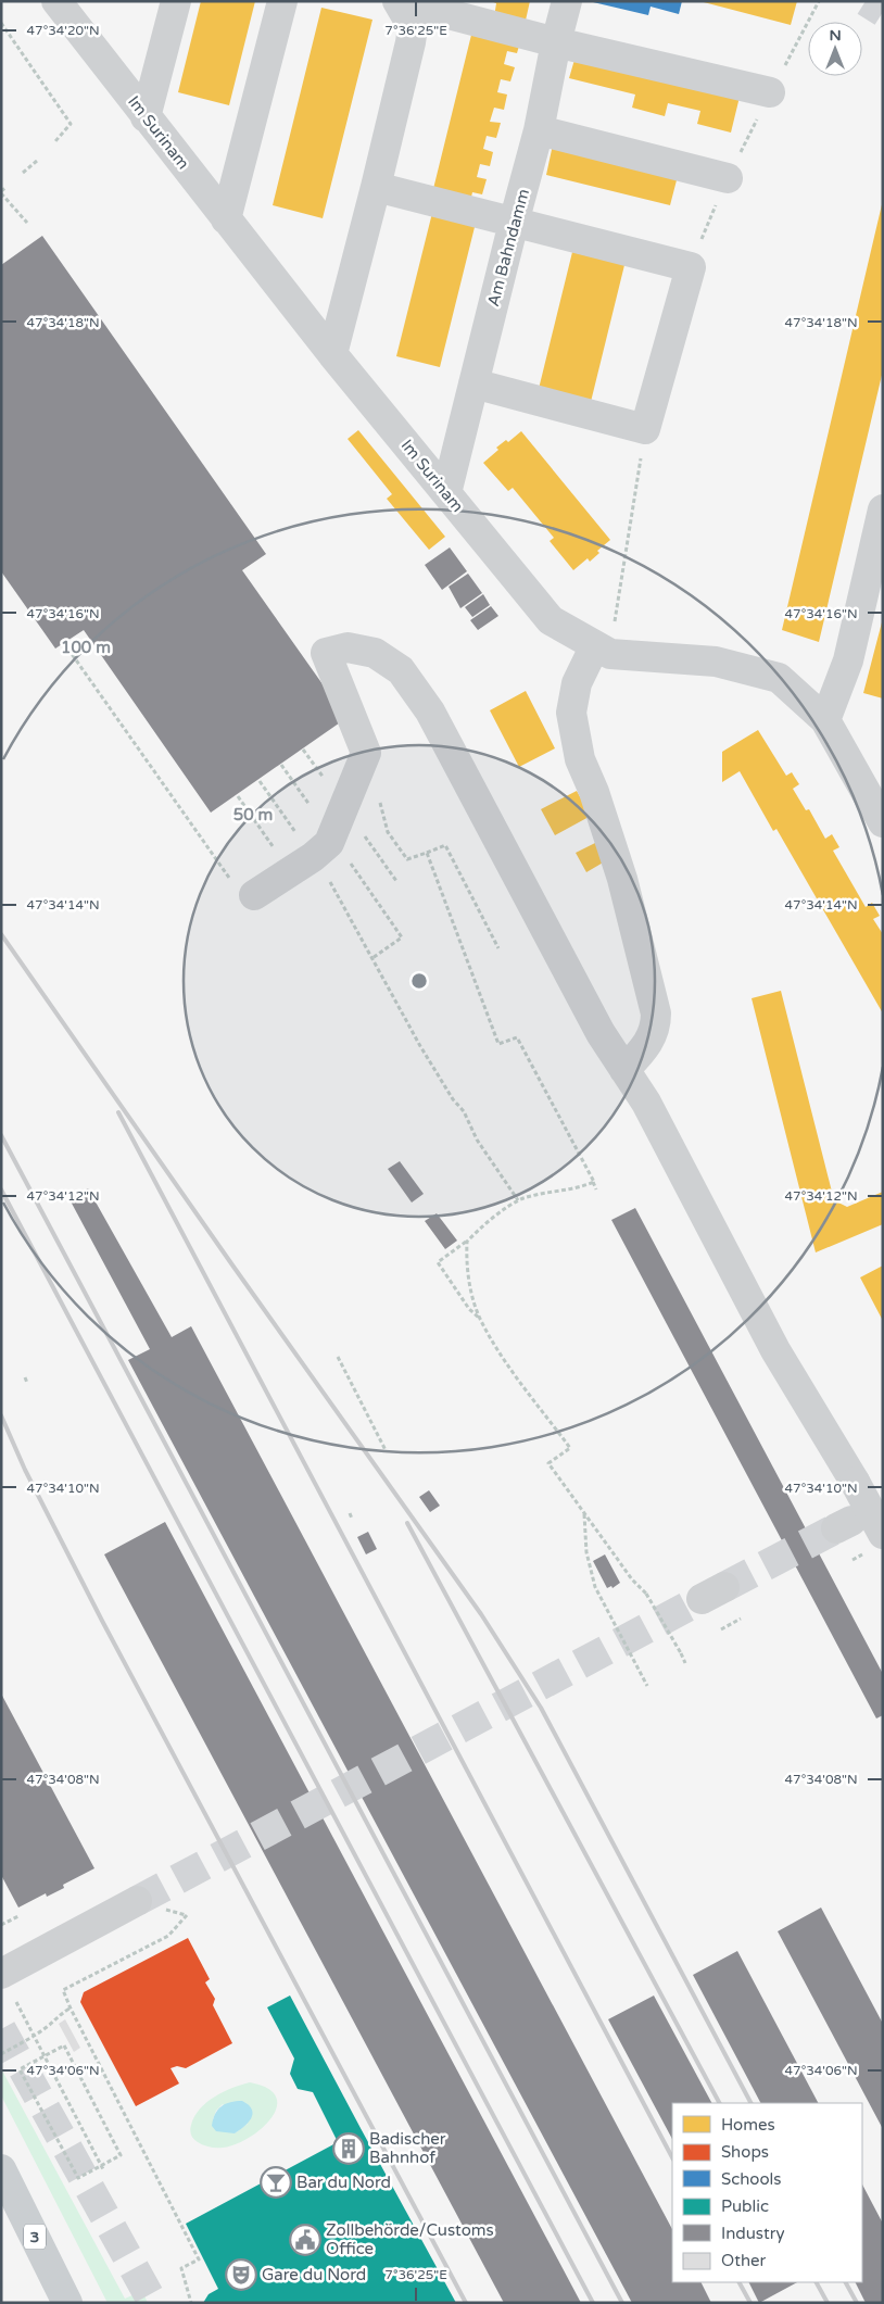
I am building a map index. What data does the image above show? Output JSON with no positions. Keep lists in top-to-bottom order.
{
  "streets": {
    "main road": ["3"],
    "street": ["Im Surinam", "Am Bahndamm"]
  },
  "crossings": [
    ["Im Surinam", "Am Bahndamm"]
  ],
  "places": {
    "building": ["Badischer Bahnhof"],
    "bar": ["Bar du Nord"],
    "public building": ["Zollbehörde/Customs Office"],
    "theatre": ["Gare du Nord"]
  },
  "legend": [
    "Homes",
    "Shops",
    "Schools",
    "Public",
    "Industry",
    "Other"
  ],
  "north": "top",
  "coordinates": [
    "7°36'25\"E",
    "47°34'20\"N",
    "47°34'18\"N",
    "47°34'16\"N",
    "47°34'14\"N",
    "47°34'12\"N",
    "47°34'10\"N",
    "47°34'08\"N",
    "47°34'06\"N"
  ],
  "rings": ["100 m", "50 m"]
}
